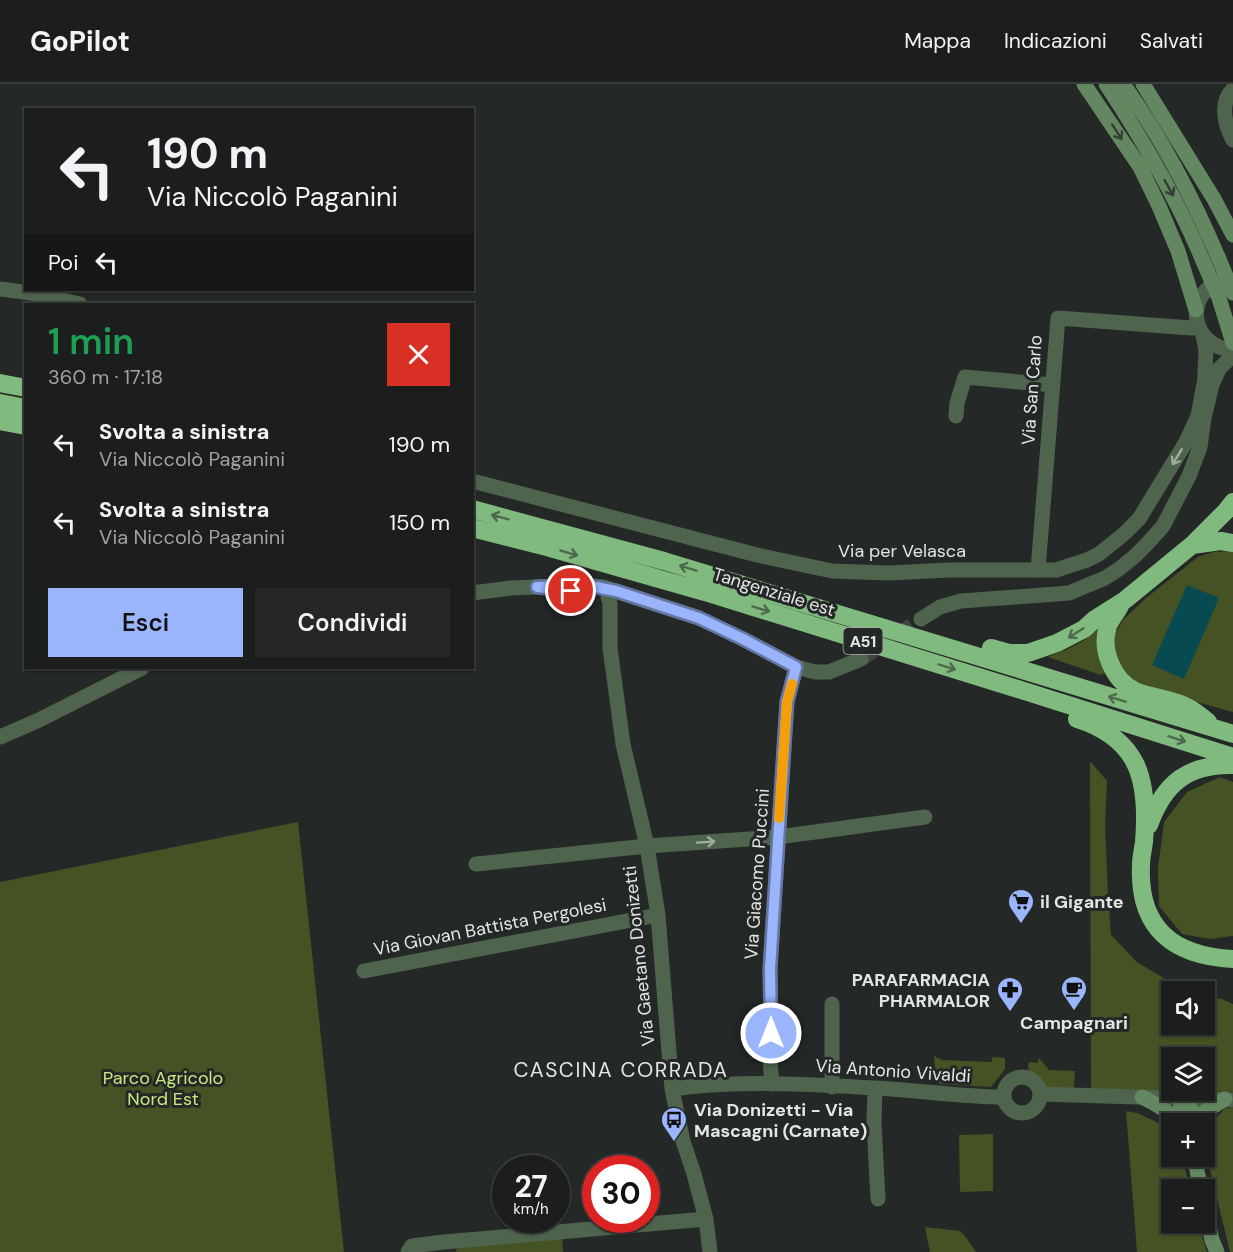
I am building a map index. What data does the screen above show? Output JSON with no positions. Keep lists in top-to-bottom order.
{
  "streets": {
    "highway": ["Tangenziale est", "A51"],
    "street": [
      "Via San Carlo",
      "Via per Velasca",
      "Via Giacomo Puccini",
      "Via Giovan Battista Pergolesi",
      "Via Gaetano Donizetti",
      "Via Antonio Vivaldi"
    ]
  },
  "crossings": [
    ["Via San Carlo", "Via per Velasca"],
    ["Via Giacomo Puccini", "Via Antonio Vivaldi"],
    ["Via Giovan Battista Pergolesi", "Via Gaetano Donizetti"],
    ["Via Gaetano Donizetti", "Via Antonio Vivaldi"]
  ],
  "districts": ["CASCINA CORRADA"],
  "parks": ["Parco Agricolo Nord Est"],
  "places": {
    "supermarket": ["il Gigante"],
    "cafe": ["Campagnari"],
    "pharmacy": ["PARAFARMACIA PHARMALOR"],
    "bus stop": ["Via Donizetti - Via Mascagni (Carnate)"]
  },
  "page": {
    "header": "GoPilot",
    "nav": ["Mappa", "Indicazioni", "Salvati"],
    "turn": ["190 m", "Via Niccolò Paganini"],
    "then": "Poi",
    "heading": ["1 min", "360 m · 17:18"],
    "list": [
      {
        "name": "Svolta a sinistra",
        "note": "Via Niccolò Paganini",
        "value": "190 m"
      },
      {
        "name": "Svolta a sinistra",
        "note": "Via Niccolò Paganini",
        "value": "150 m"
      }
    ],
    "buttons": ["Esci", "Condividi"],
    "map_buttons": ["+", "−"],
    "speed": "27 km/h",
    "limit": "30"
  }
}
